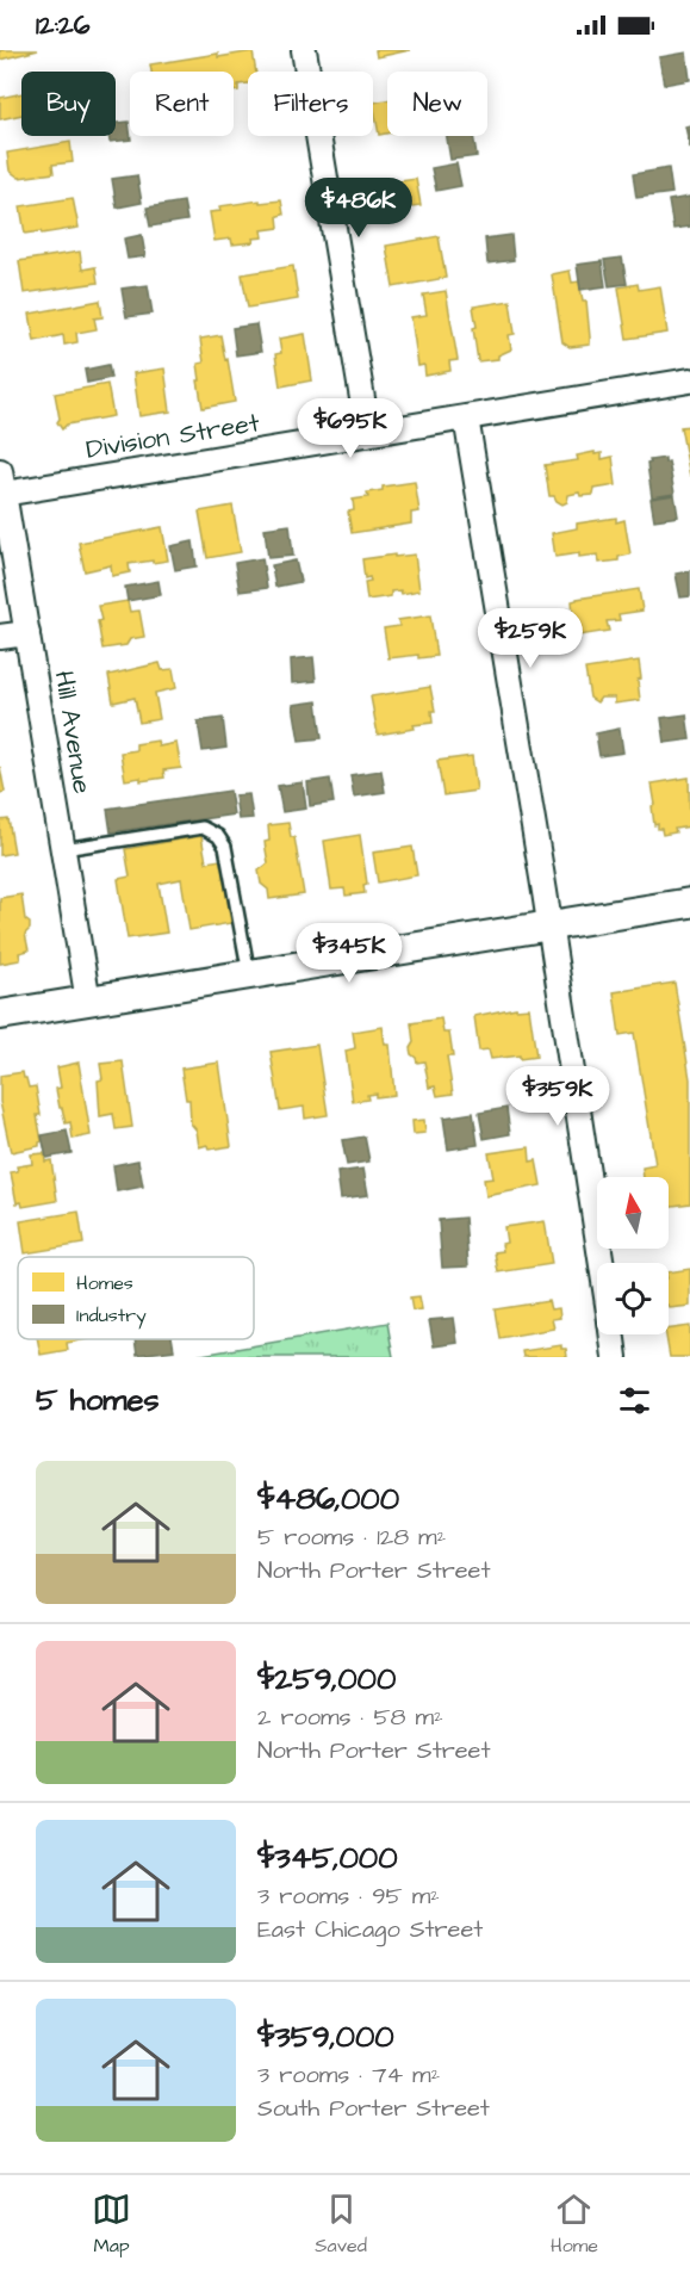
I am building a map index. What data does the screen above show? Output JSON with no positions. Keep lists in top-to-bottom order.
{
  "streets": {
    "street": ["Division Street", "Hill Avenue"]
  },
  "crossings": [
    ["Division Street", "Hill Avenue"]
  ],
  "legend": ["Homes", "Industry"],
  "north": "top",
  "page": {
    "status": "12:26",
    "chip": [
      "Buy",
      "Rent",
      "Filters",
      "New"
    ],
    "price": [
      "$486K",
      "$695K",
      "$259K",
      "$345K",
      "$359K"
    ],
    "heading": "5 homes",
    "list": [
      {
        "name": "$486,000",
        "note": "5 rooms · 128 m² · North Porter Street"
      },
      {
        "name": "$259,000",
        "note": "2 rooms · 58 m² · North Porter Street"
      },
      {
        "name": "$345,000",
        "note": "3 rooms · 95 m² · East Chicago Street"
      },
      {
        "name": "$359,000",
        "note": "3 rooms · 74 m² · South Porter Street"
      }
    ],
    "tabs": ["Map", "Saved", "Home"]
  }
}
